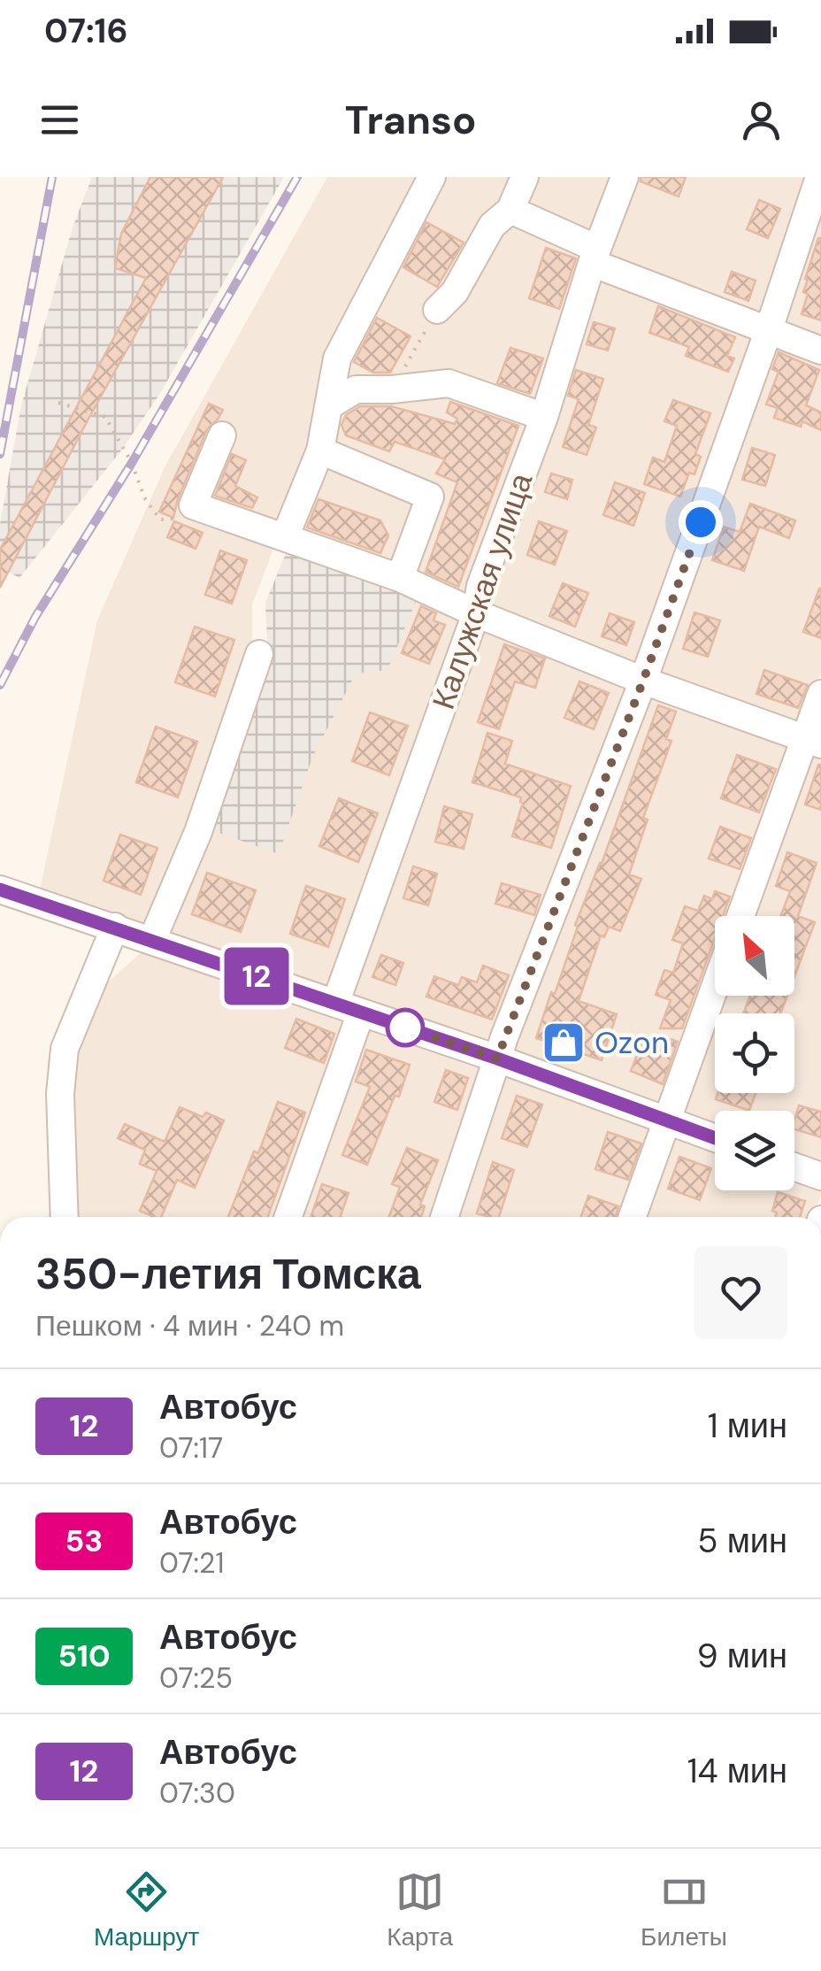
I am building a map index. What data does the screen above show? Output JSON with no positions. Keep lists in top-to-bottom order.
{
  "streets": {
    "street": ["Калужская улица"]
  },
  "places": {
    "shop": ["Ozon"]
  },
  "lines": ["bus line 12"],
  "north": "top left",
  "page": {
    "status": "07:16",
    "header": "Transo",
    "on_map": "12",
    "heading": ["350-летия Томска", "Пешком · 4 мин · 240 m"],
    "list": [
      {
        "mark": "12",
        "name": "Автобус",
        "note": "07:17",
        "value": "1 мин"
      },
      {
        "mark": "53",
        "name": "Автобус",
        "note": "07:21",
        "value": "5 мин"
      },
      {
        "mark": "510",
        "name": "Автобус",
        "note": "07:25",
        "value": "9 мин"
      },
      {
        "mark": "12",
        "name": "Автобус",
        "note": "07:30",
        "value": "14 мин"
      }
    ],
    "tabs": ["Маршрут", "Карта", "Билеты"]
  }
}
